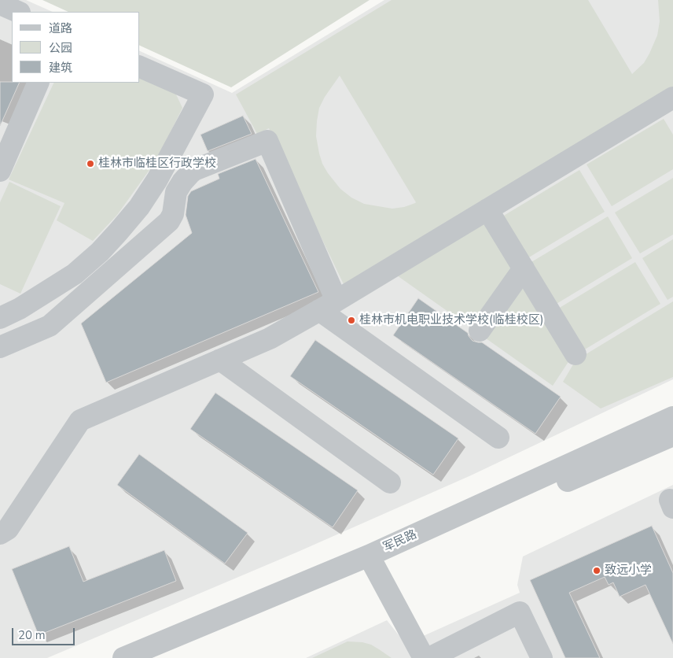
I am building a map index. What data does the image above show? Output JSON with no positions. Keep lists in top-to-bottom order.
{
  "streets": {
    "street": ["军民路"]
  },
  "places": ["桂林市临桂区行政学校", "桂林市机电职业技术学校(临桂校区)", "致远小学"],
  "legend": ["道路", "公园", "建筑"],
  "scale_bar": "20 m"
}
